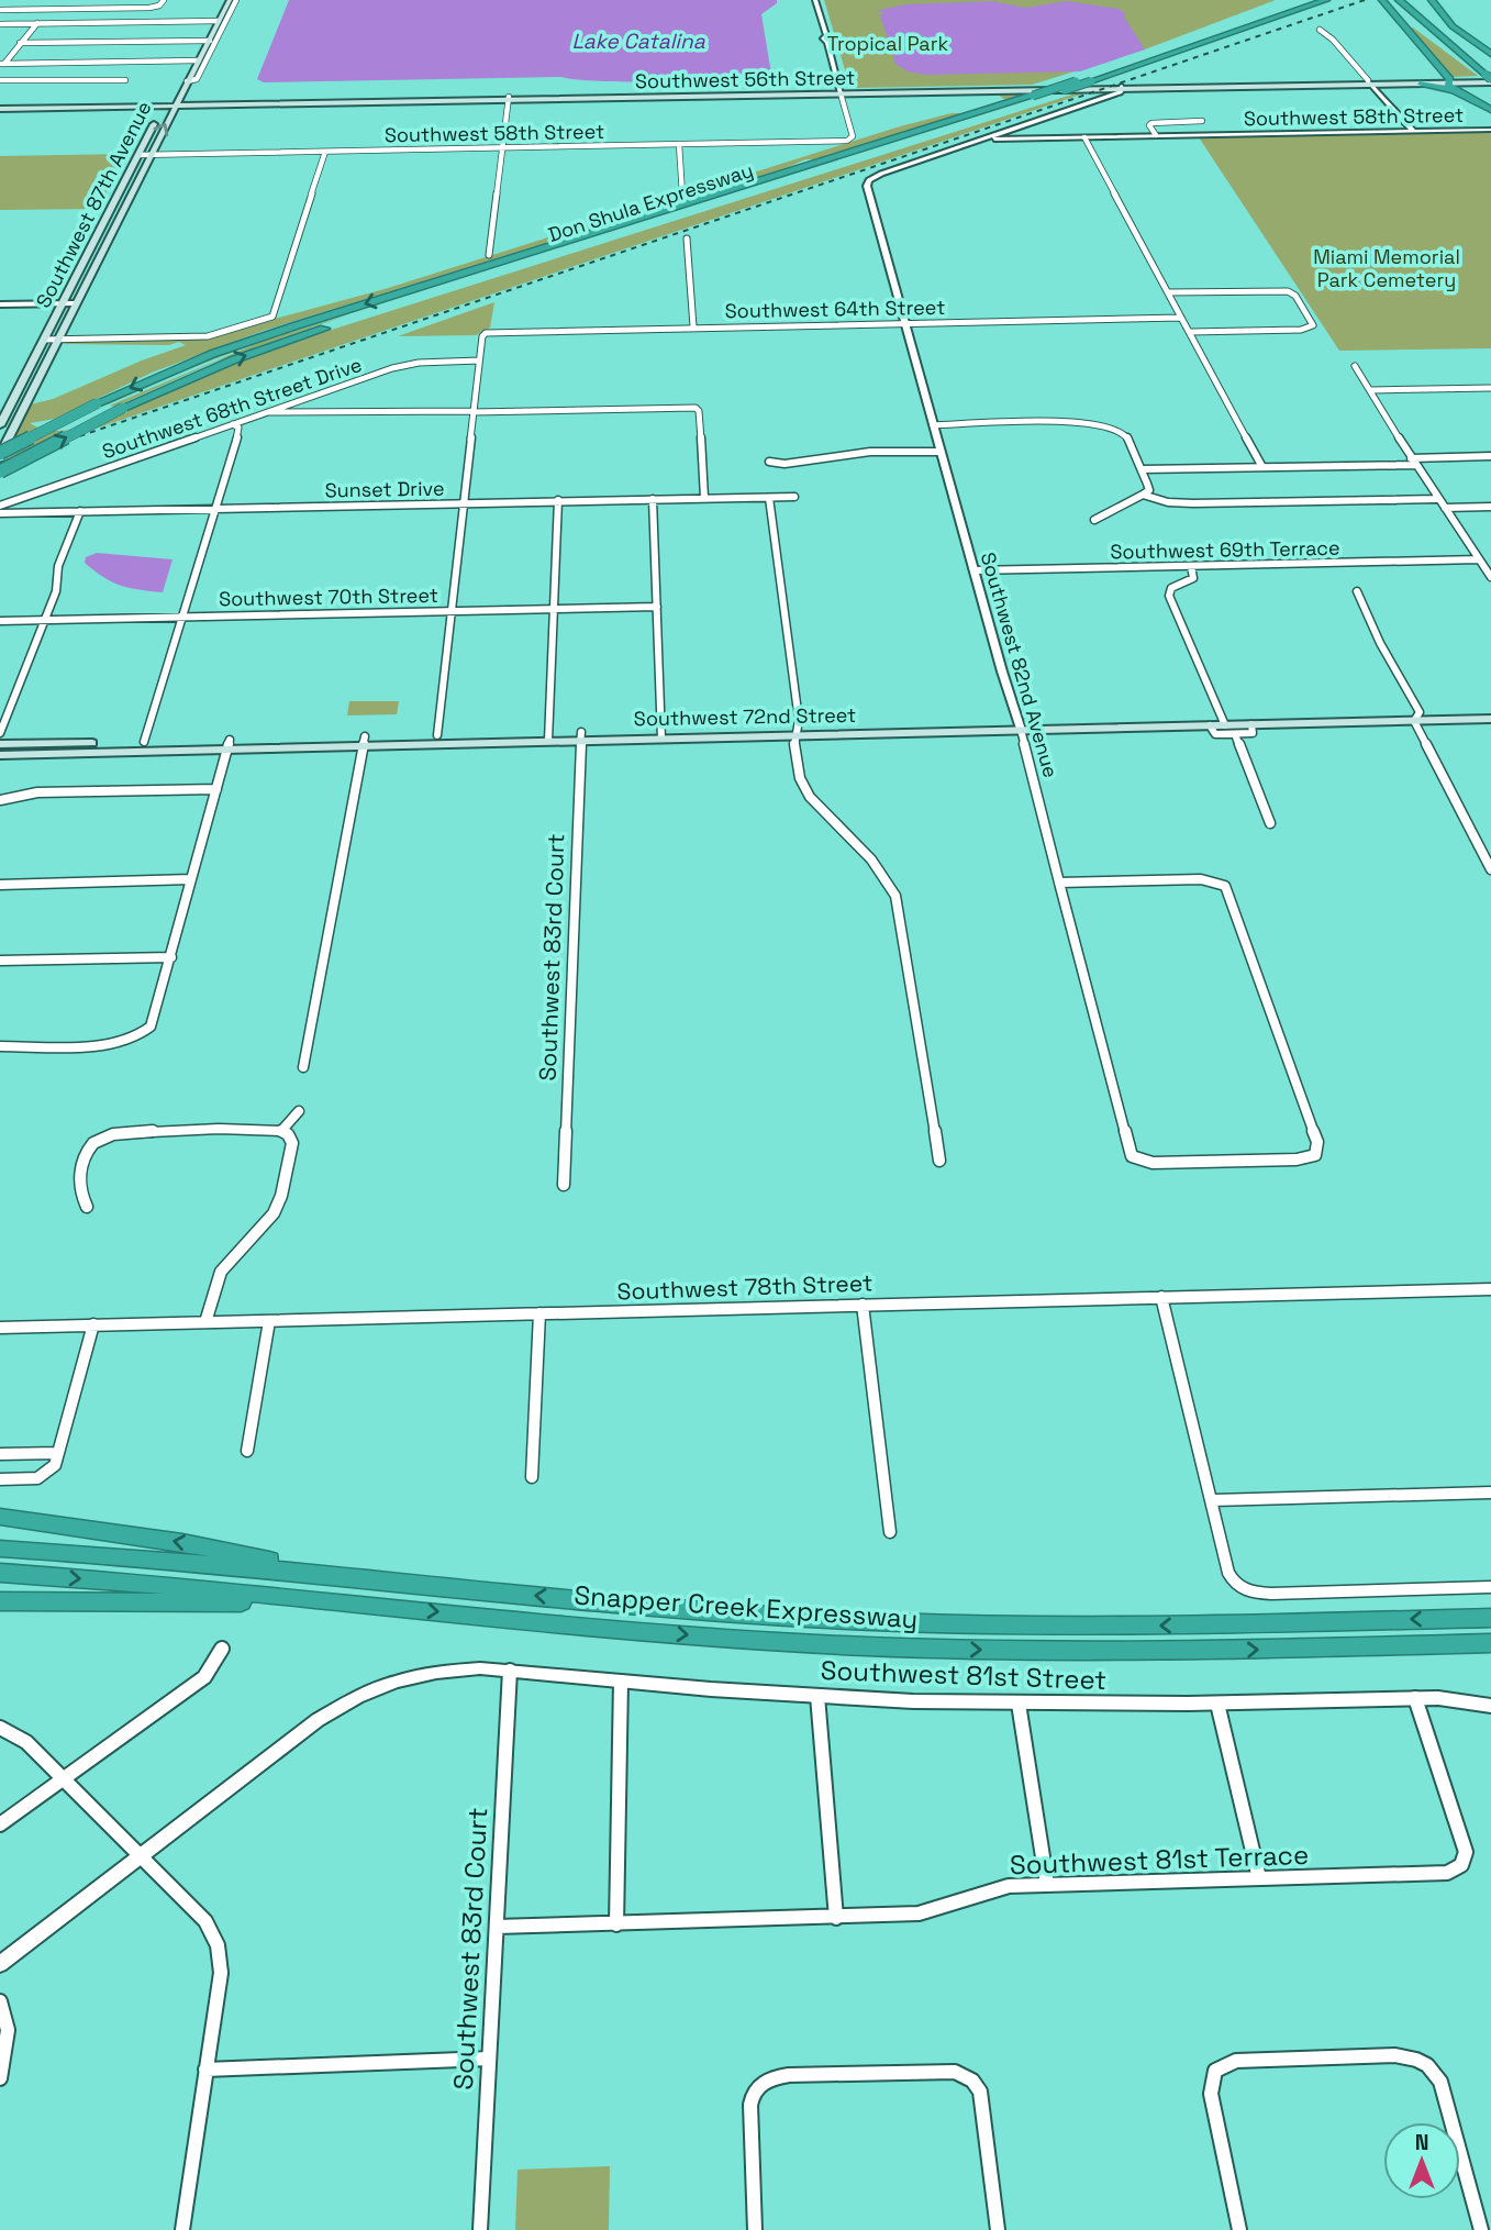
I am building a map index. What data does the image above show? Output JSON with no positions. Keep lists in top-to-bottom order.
{
  "streets": {
    "highway": ["Don Shula Expressway", "Snapper Creek Expressway"],
    "main road": ["Southwest 56th Street", "Southwest 87th Avenue", "Southwest 72nd Street"],
    "street": [
      "Southwest 58th Street",
      "Southwest 64th Street",
      "Southwest 68th Street Drive",
      "Sunset Drive",
      "Southwest 69th Terrace",
      "Southwest 70th Street",
      "Southwest 82nd Avenue",
      "Southwest 83rd Court",
      "Southwest 78th Street",
      "Southwest 81st Street",
      "Southwest 81st Terrace"
    ]
  },
  "crossings": [
    ["Southwest 56th Street", "Southwest 58th Street"],
    ["Southwest 56th Street", "Southwest 87th Avenue"],
    ["Southwest 58th Street", "Southwest 87th Avenue"],
    ["Southwest 58th Street", "Southwest 82nd Avenue"],
    ["Don Shula Expressway", "Southwest 87th Avenue"],
    ["Southwest 64th Street", "Southwest 68th Street Drive"],
    ["Southwest 64th Street", "Southwest 82nd Avenue"],
    ["Southwest 68th Street Drive", "Sunset Drive"],
    ["Southwest 69th Terrace", "Southwest 82nd Avenue"],
    ["Southwest 82nd Avenue", "Southwest 72nd Street"],
    ["Southwest 72nd Street", "Southwest 83rd Court"],
    ["Southwest 83rd Court", "Southwest 81st Street"],
    ["Southwest 83rd Court", "Southwest 81st Terrace"],
    ["Southwest 81st Street", "Southwest 81st Terrace"]
  ],
  "water": ["Lake Catalina"],
  "parks": ["Tropical Park", "Miami Memorial Park Cemetery"],
  "north": "top"
}
